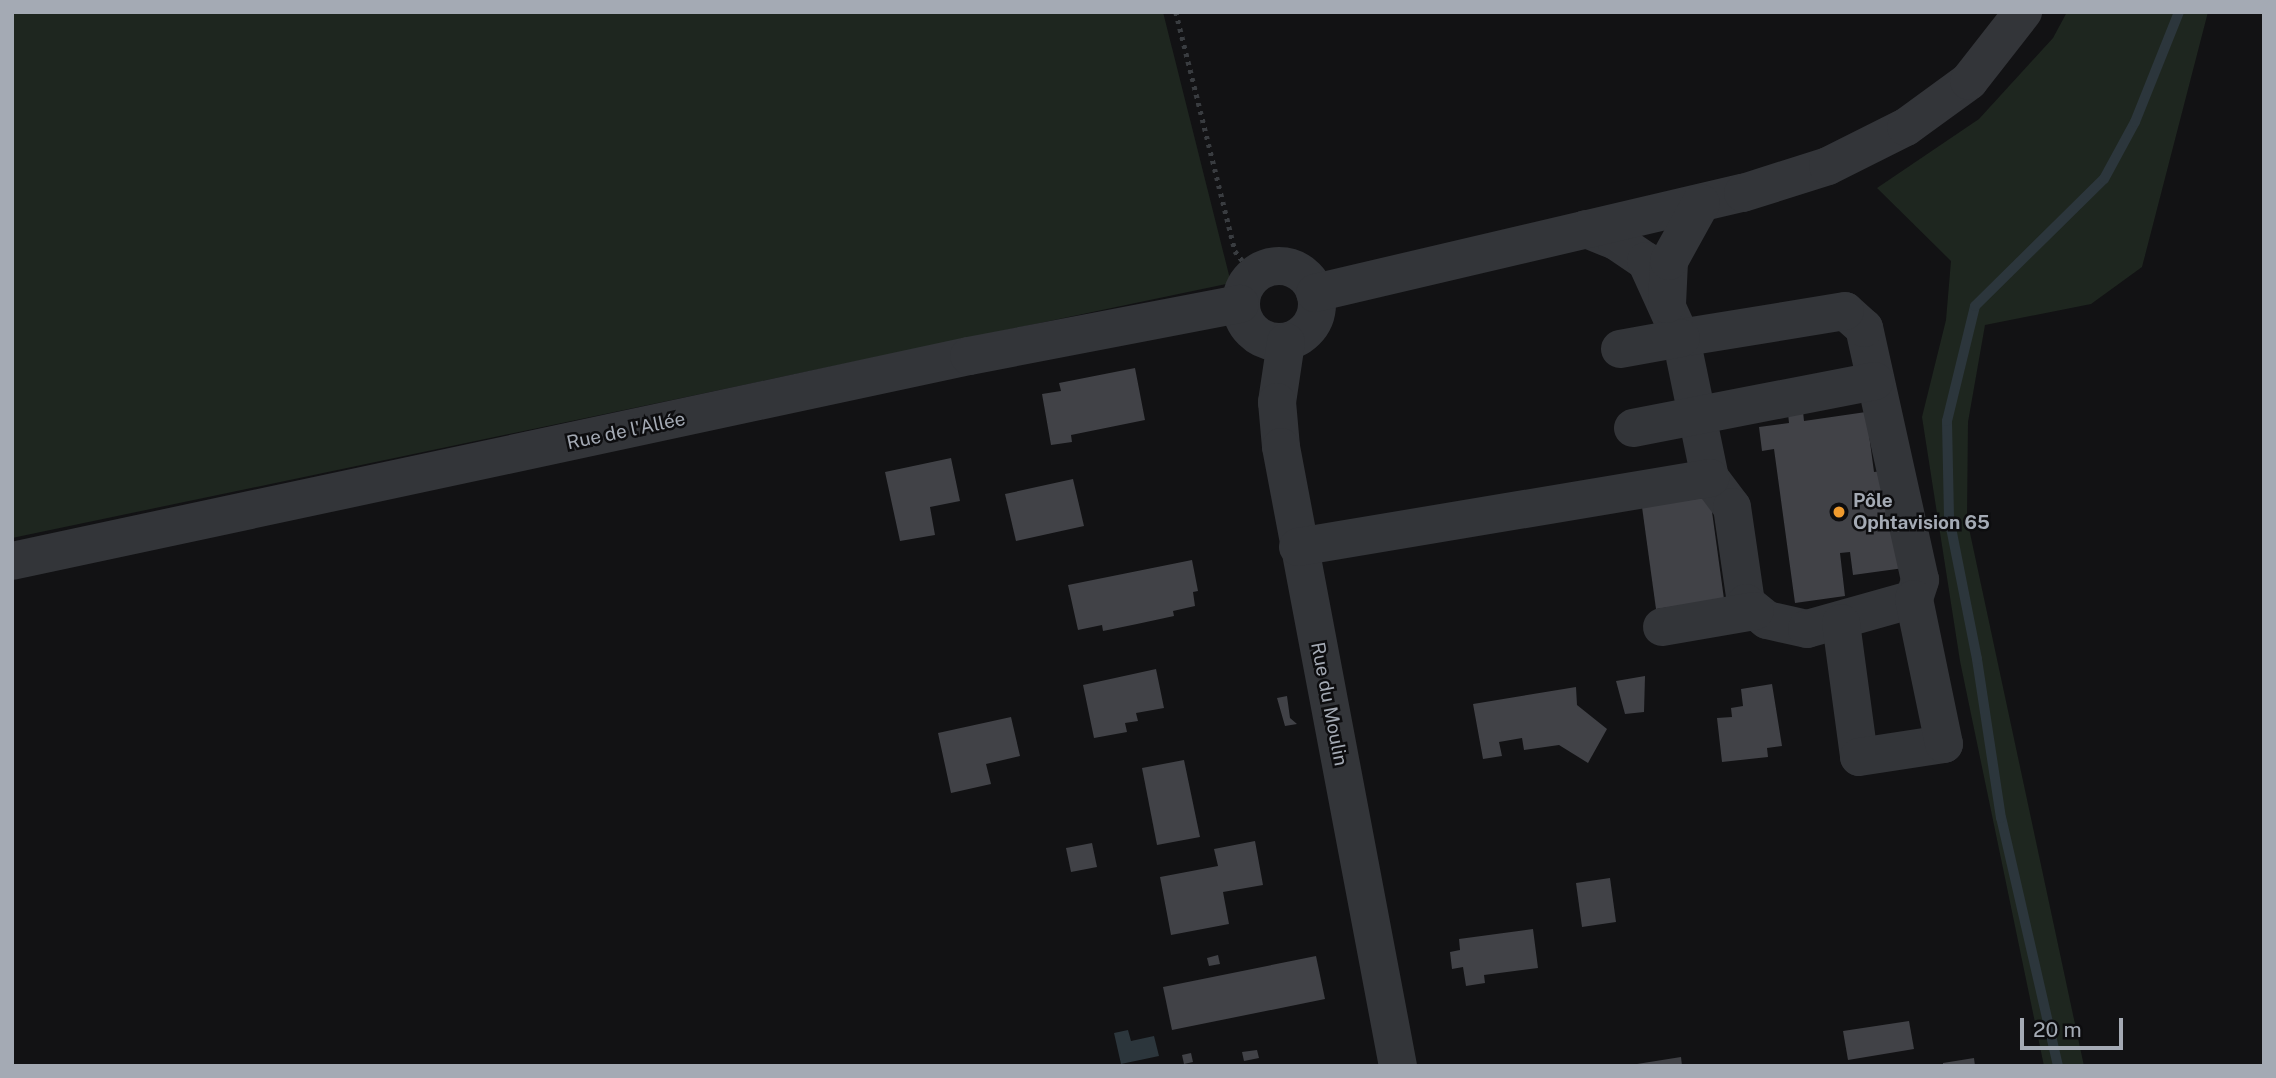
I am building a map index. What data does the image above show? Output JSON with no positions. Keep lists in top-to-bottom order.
{
  "streets": {
    "street": ["Rue de l'Allée", "Rue du Moulin"]
  },
  "crossings": [
    ["Rue de l'Allée", "Rue du Moulin"]
  ],
  "places": ["Pôle Ophtavision 65"],
  "scale_bar": "20 m"
}
